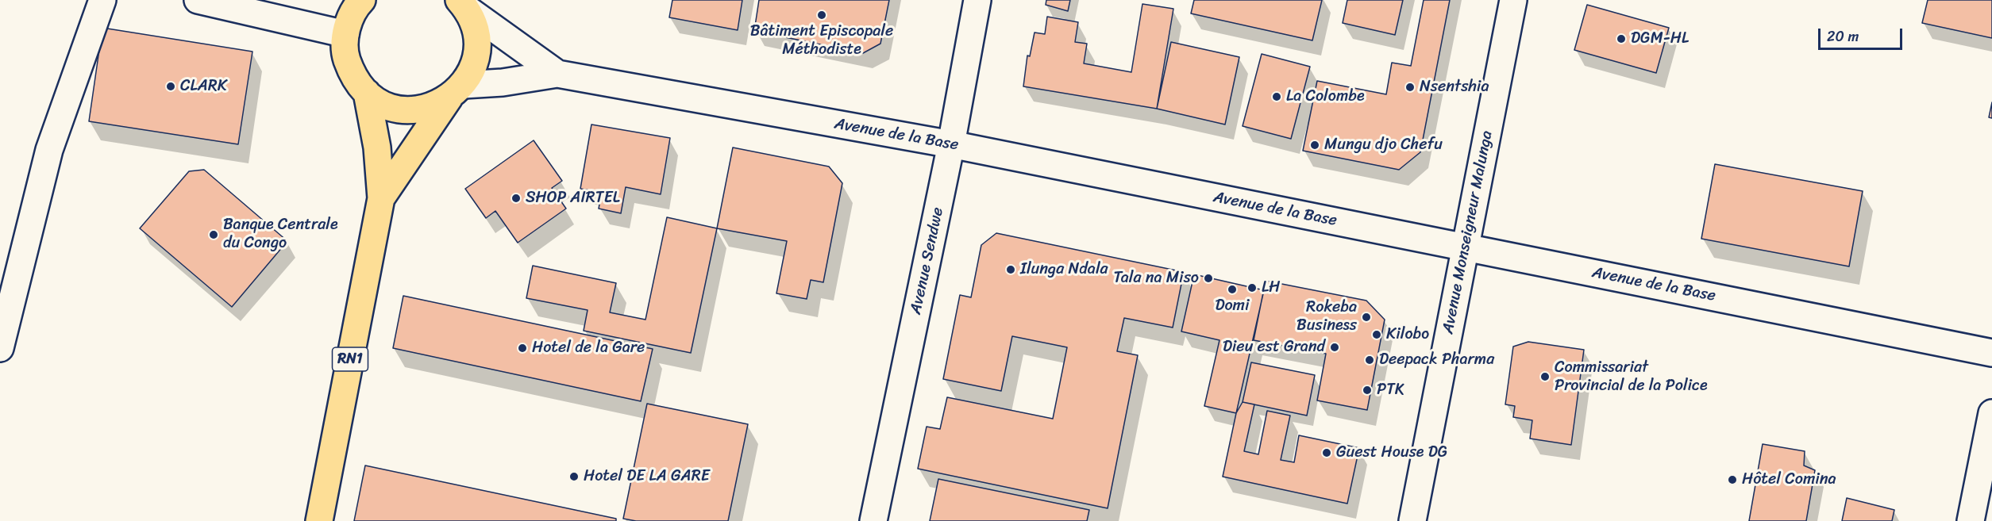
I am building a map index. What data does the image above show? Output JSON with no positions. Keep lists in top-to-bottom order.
{
  "streets": {
    "highway": ["RN1"],
    "street": ["Avenue de la Base", "Avenue Monseigneur Malunga", "Avenue Sendwe"]
  },
  "crossings": [
    ["Avenue de la Base", "Avenue Monseigneur Malunga"],
    ["Avenue de la Base", "Avenue Sendwe"]
  ],
  "places": [
    "Bâtiment Episcopale Méthodiste",
    "DGM-HL",
    "CLARK",
    "Nsentshia",
    "La Colombe",
    "Mungu djo Chefu",
    "SHOP AIRTEL",
    "Banque Centrale du Congo",
    "Ilunga Ndala",
    "Tala na Miso",
    "LH",
    "Domi",
    "Rokeba Business",
    "Kilobo",
    "Dieu est Grand",
    "Hotel de la Gare",
    "Deepack Pharma",
    "Commissariat Provincial de la Police",
    "PTK",
    "Guest House DG",
    "Hotel DE LA GARE",
    "Hôtel Comina"
  ],
  "scale_bar": "20 m"
}
